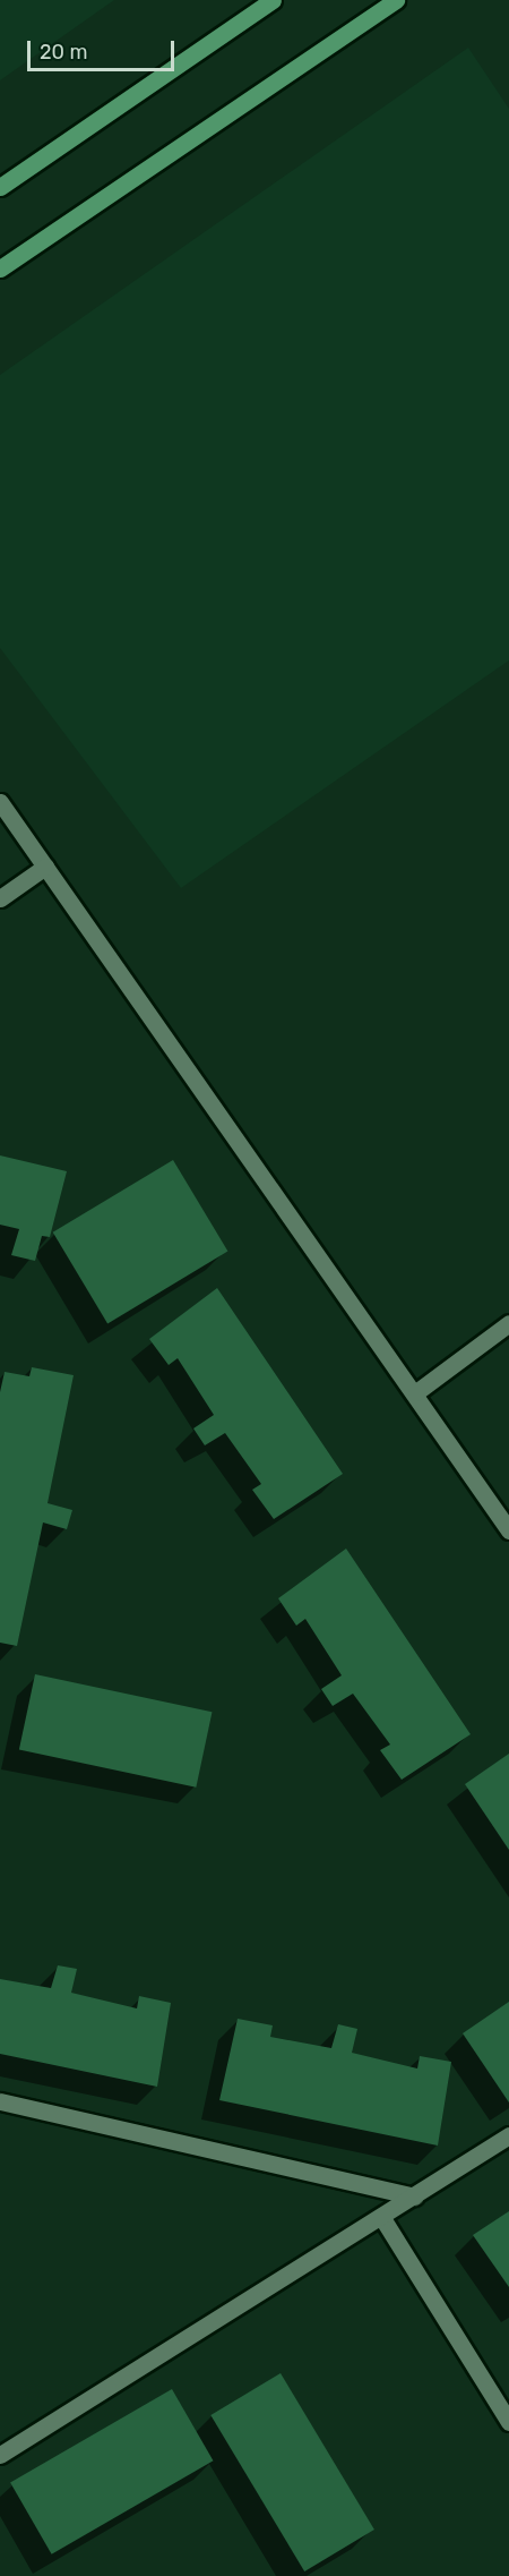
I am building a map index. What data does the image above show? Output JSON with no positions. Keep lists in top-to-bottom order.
{
  "scale_bar": "20 m"
}
